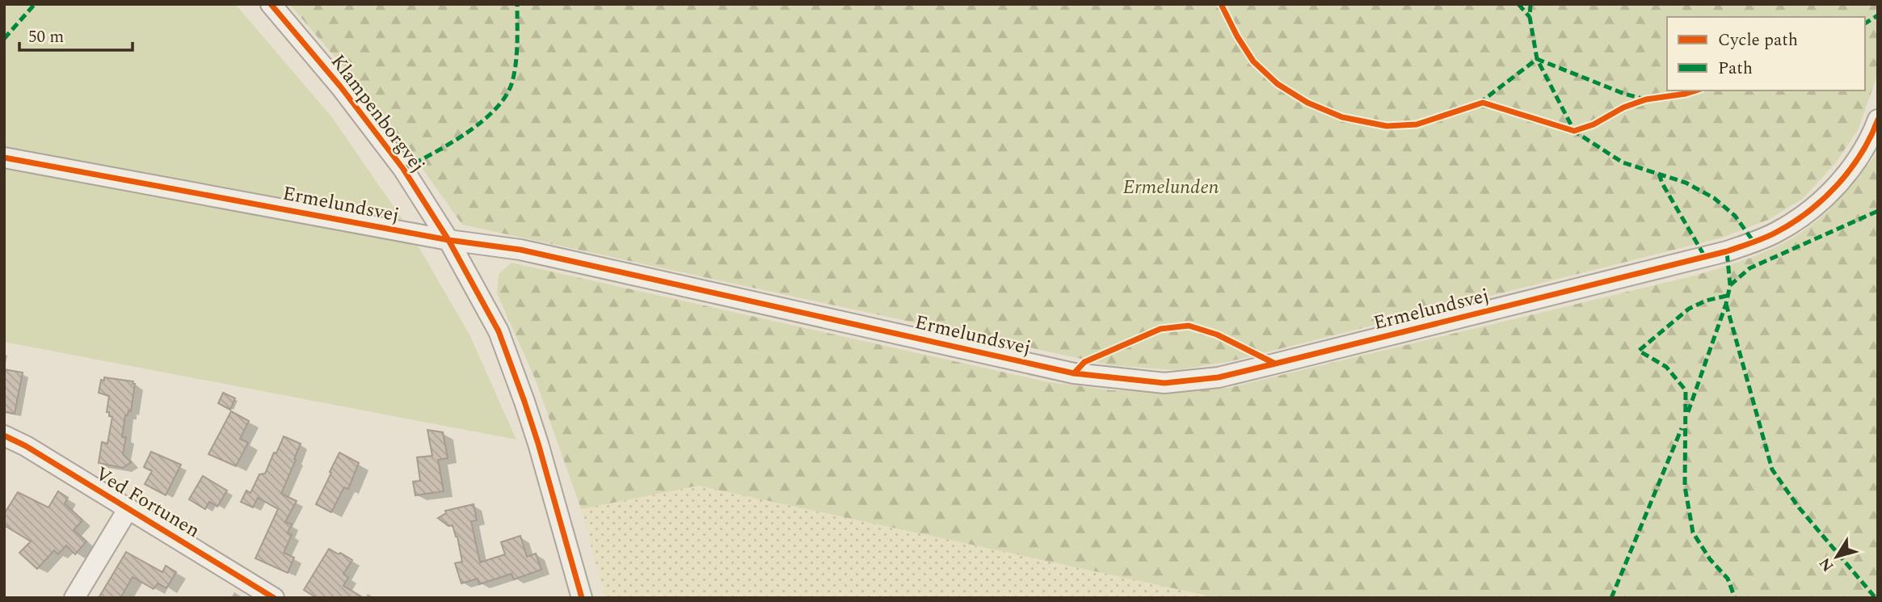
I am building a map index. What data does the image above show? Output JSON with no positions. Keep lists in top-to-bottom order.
{
  "streets": {
    "street": ["Klampenborgvej", "Ermelundsvej", "Ved Fortunen"]
  },
  "crossings": [
    ["Klampenborgvej", "Ermelundsvej"]
  ],
  "parks": ["Ermelunden"],
  "legend": ["Cycle path", "Path"],
  "scale_bar": "50 m",
  "north": "bottom left"
}
